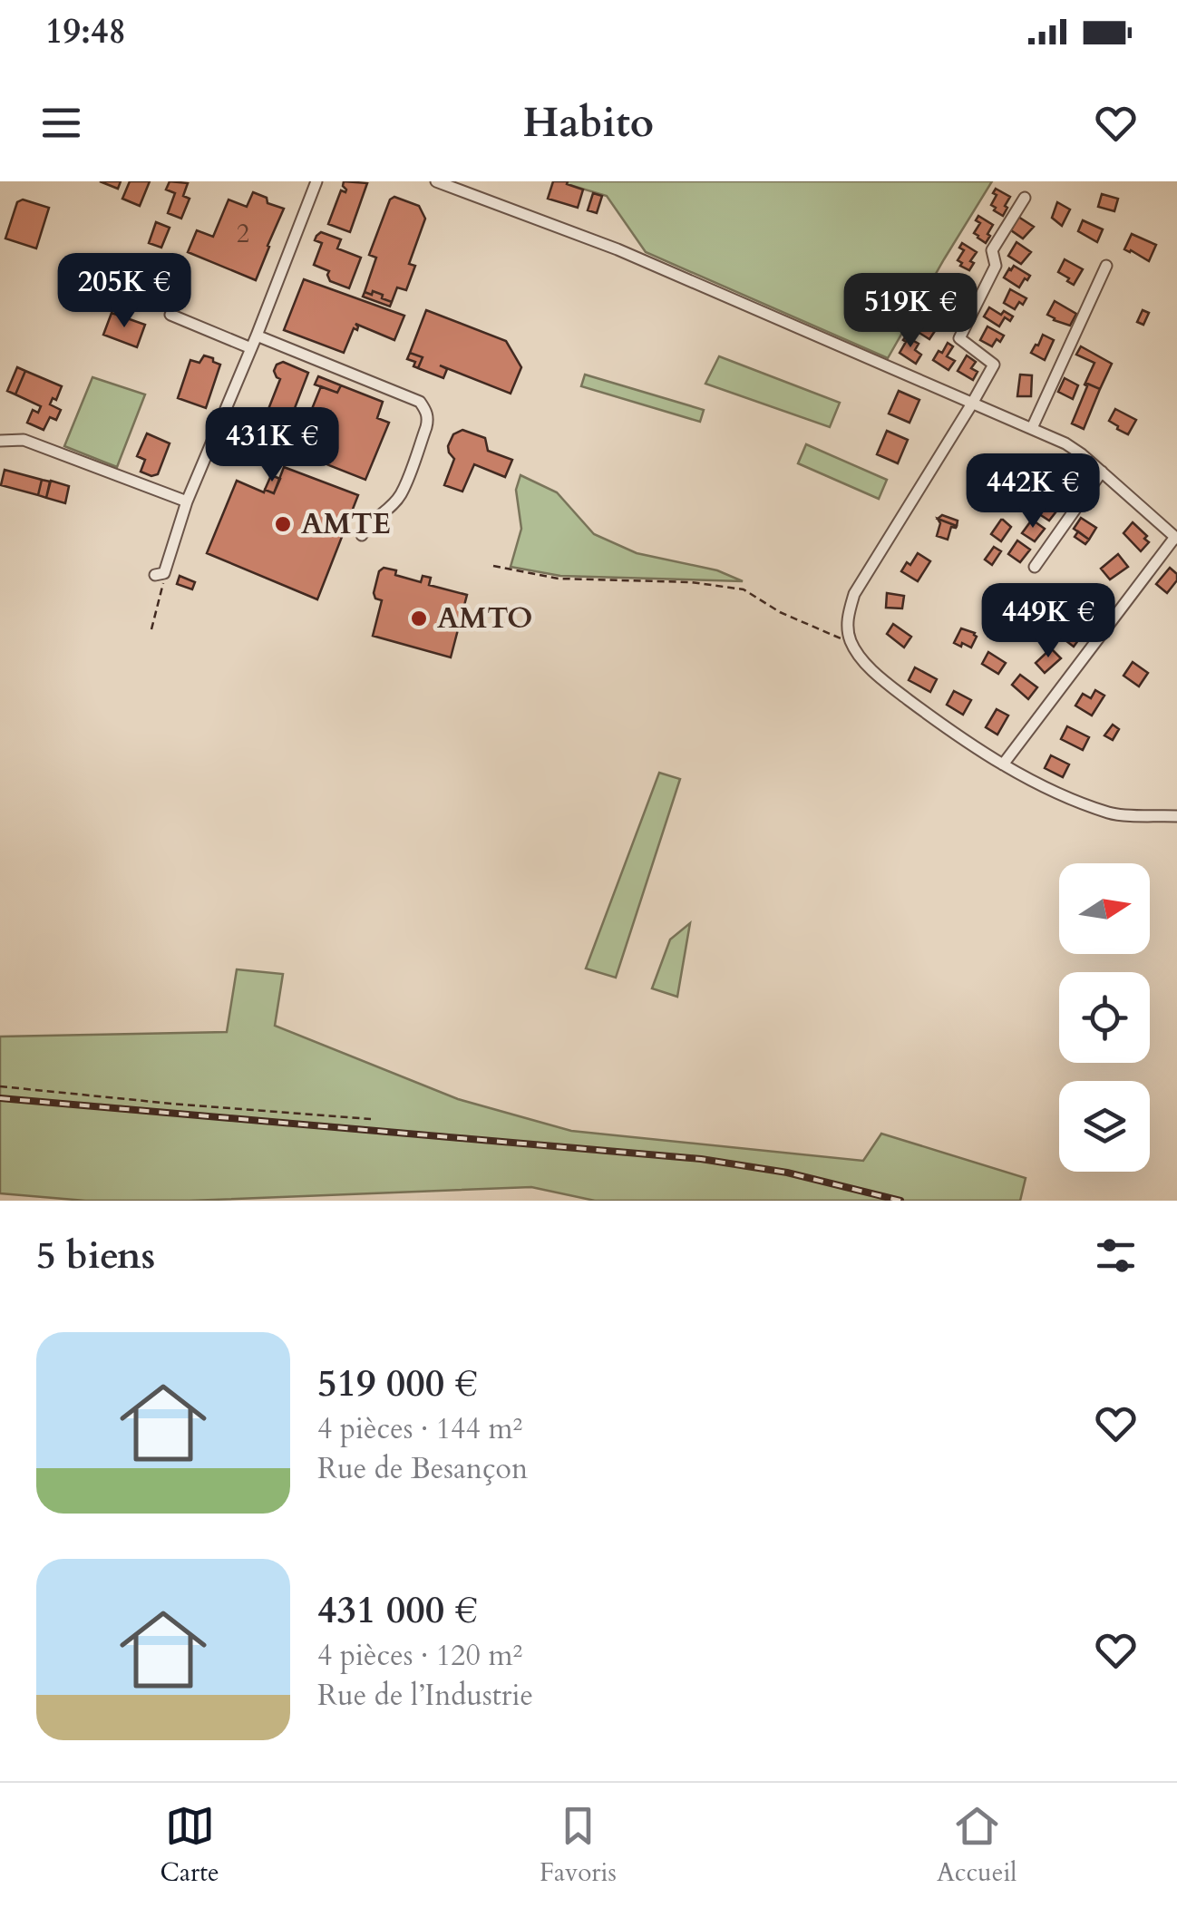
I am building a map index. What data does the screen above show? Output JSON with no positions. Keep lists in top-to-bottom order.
{
  "places": ["AMTE", "AMTO"],
  "house_numbers": ["2"],
  "north": "right",
  "page": {
    "status": "19:48",
    "header": "Habito",
    "price": [
      "205K €",
      "519K €",
      "431K €",
      "442K €",
      "449K €"
    ],
    "heading": "5 biens",
    "list": [
      {
        "name": "519 000 €",
        "note": "4 pièces · 144 m² · Rue de Besançon"
      },
      {
        "name": "431 000 €",
        "note": "4 pièces · 120 m² · Rue de l’Industrie"
      }
    ],
    "tabs": ["Carte", "Favoris", "Accueil"]
  }
}
